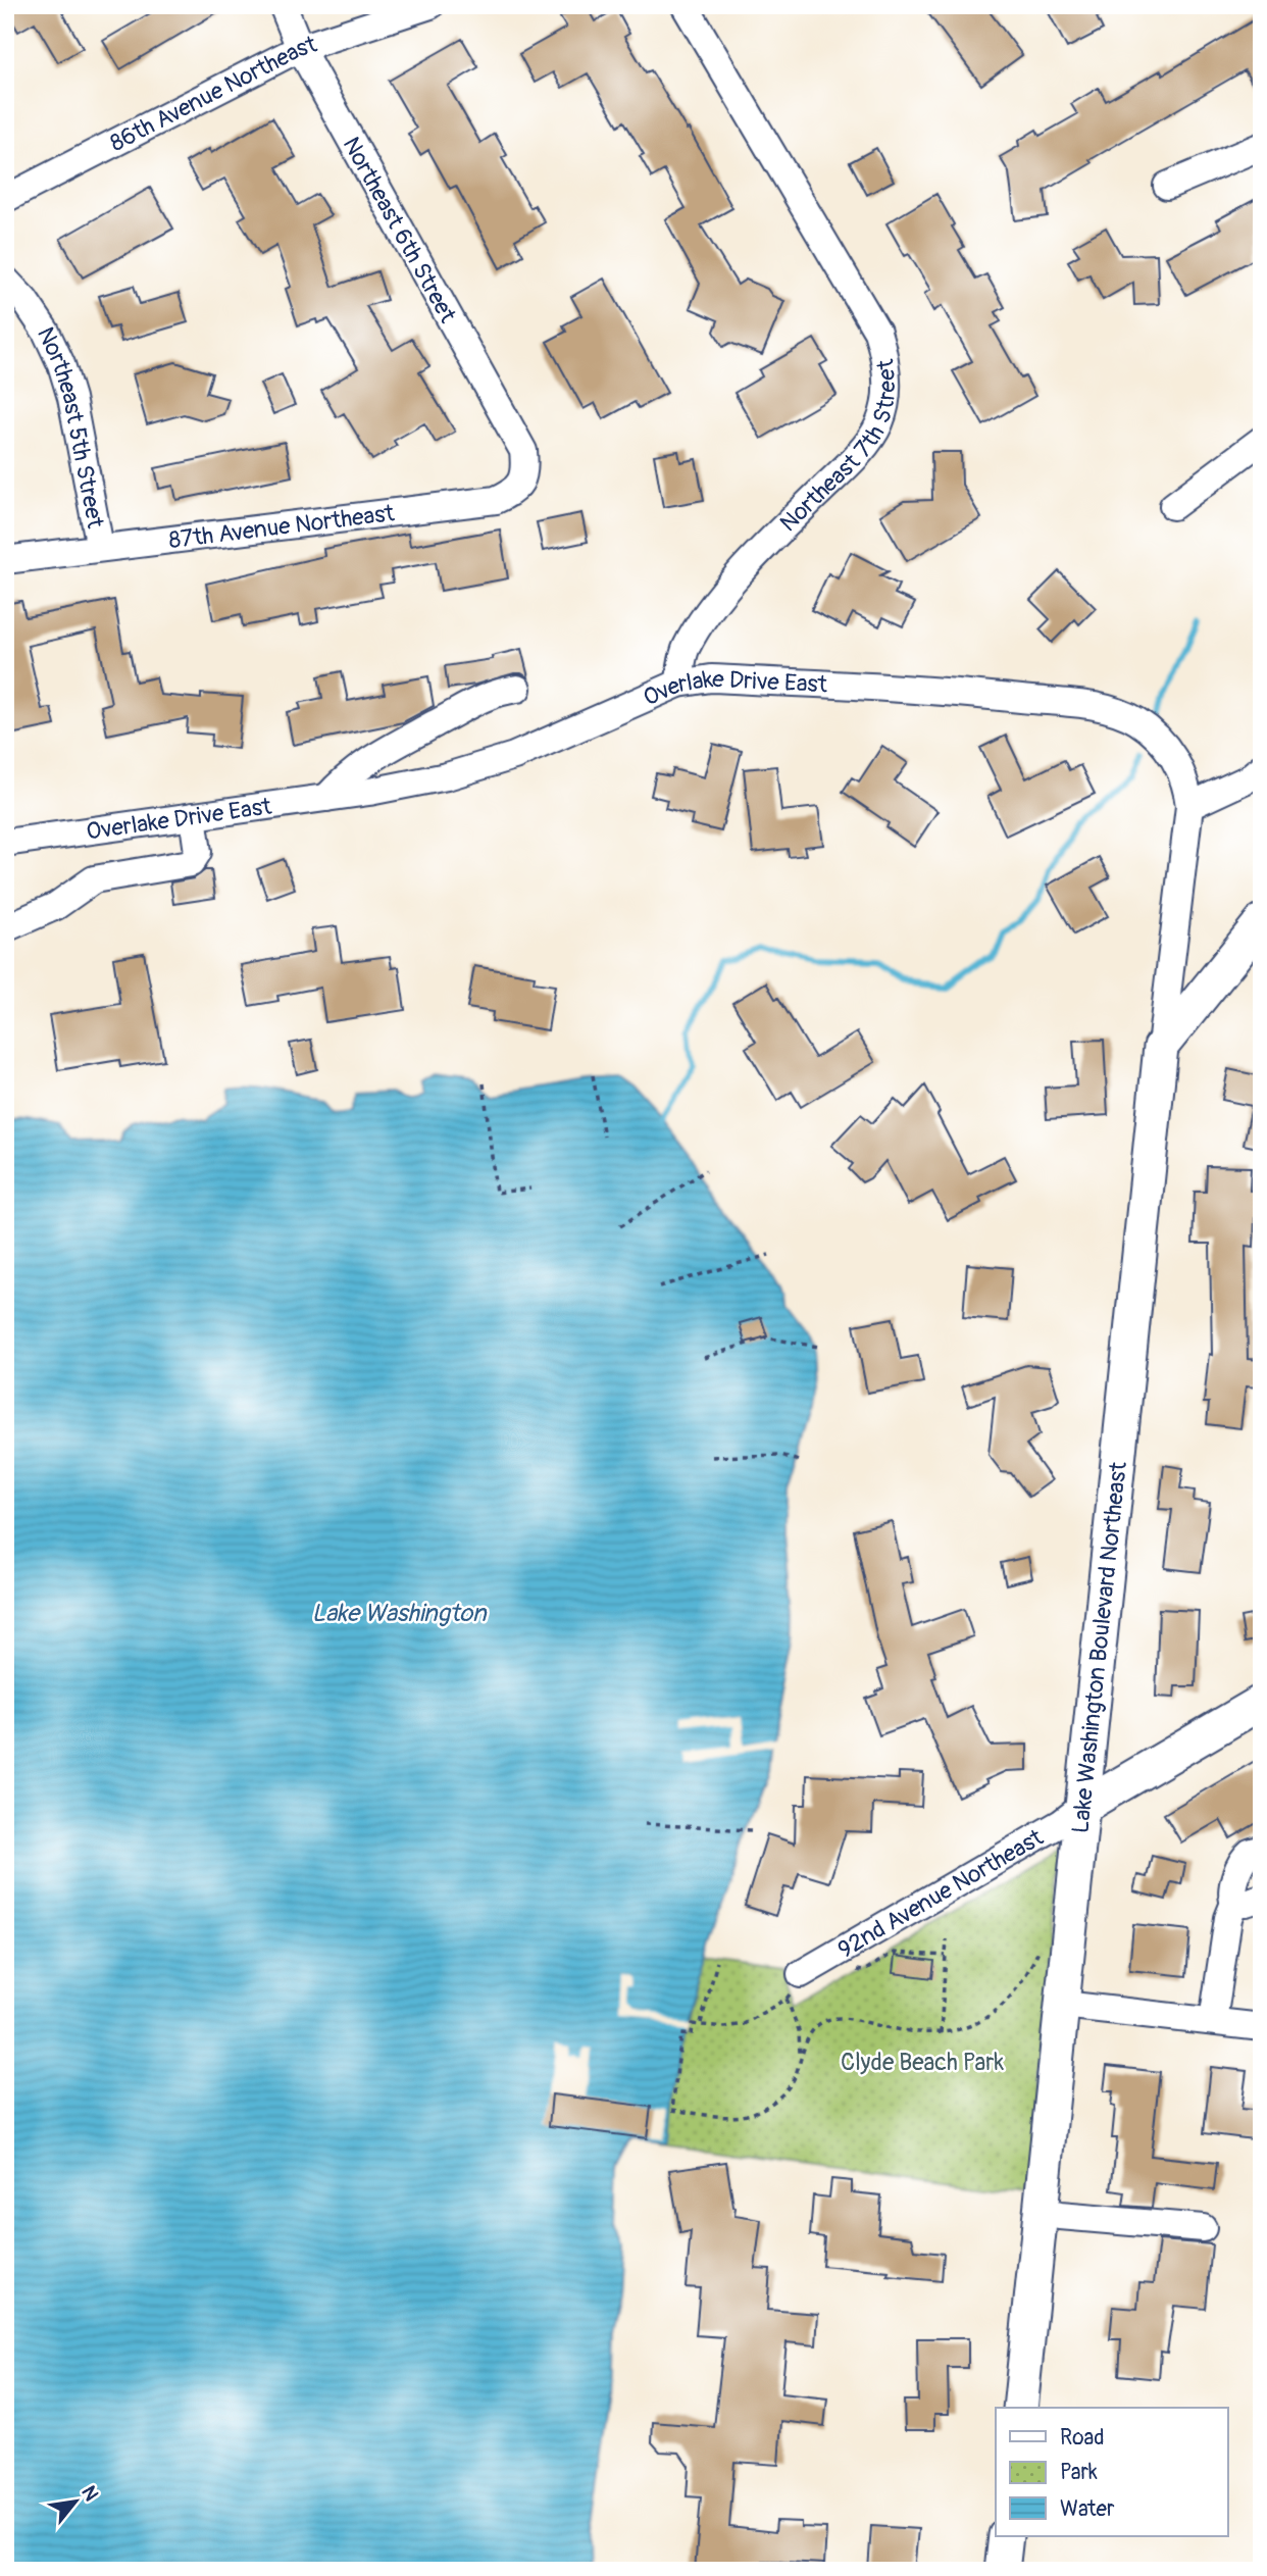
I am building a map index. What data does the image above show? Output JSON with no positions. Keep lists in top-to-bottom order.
{
  "streets": {
    "main road": ["Lake Washington Boulevard Northeast", "92nd Avenue Northeast"],
    "street": [
      "86th Avenue Northeast",
      "Northeast 6th Street",
      "Northeast 5th Street",
      "Northeast 7th Street",
      "87th Avenue Northeast",
      "Overlake Drive East"
    ]
  },
  "crossings": [
    ["86th Avenue Northeast", "Northeast 6th Street"],
    ["Northeast 6th Street", "87th Avenue Northeast"],
    ["Northeast 5th Street", "87th Avenue Northeast"],
    ["Northeast 7th Street", "Overlake Drive East"],
    ["Overlake Drive East", "Lake Washington Boulevard Northeast"],
    ["Lake Washington Boulevard Northeast", "92nd Avenue Northeast"]
  ],
  "water": ["Lake Washington"],
  "parks": ["Clyde Beach Park"],
  "legend": ["Road", "Park", "Water"],
  "north": "top right"
}
